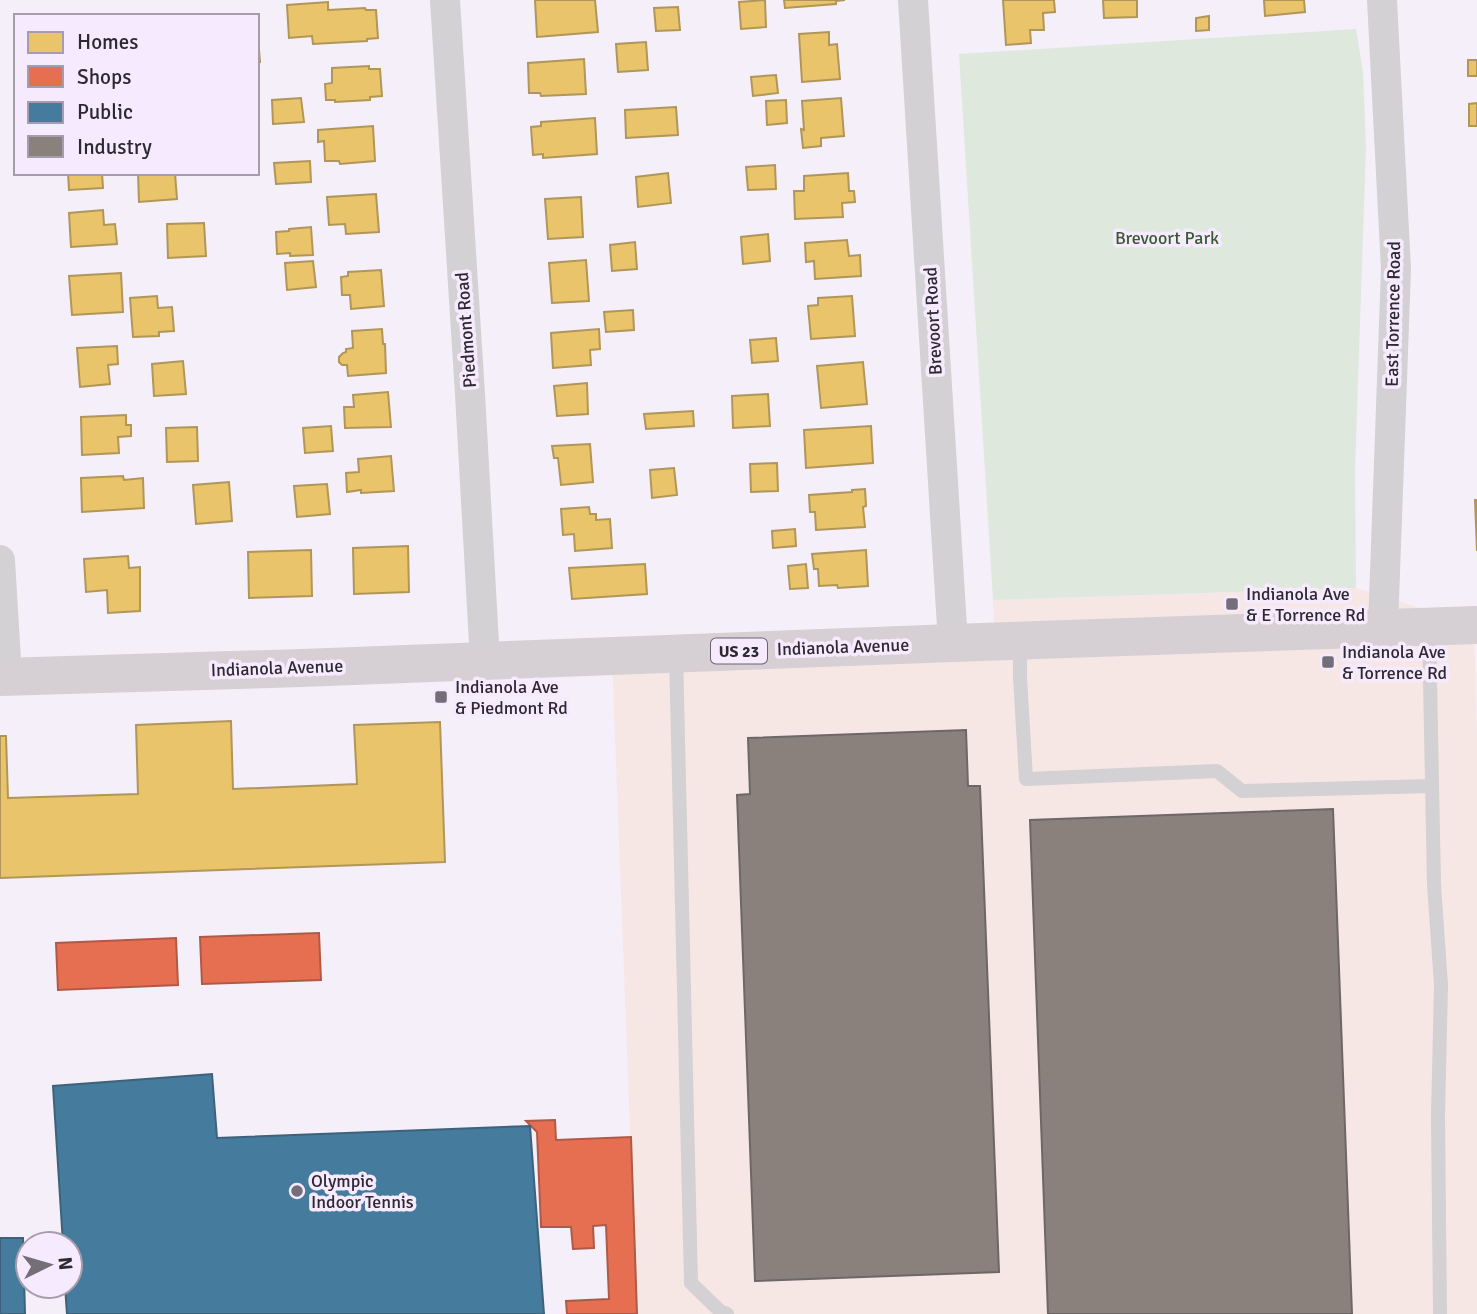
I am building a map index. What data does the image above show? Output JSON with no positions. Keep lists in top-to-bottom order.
{
  "streets": {
    "main road": ["Indianola Avenue", "US 23"],
    "street": ["East Torrence Road", "Brevoort Road", "Piedmont Road"]
  },
  "crossings": [
    ["East Torrence Road", "Indianola Avenue"],
    ["Brevoort Road", "Indianola Avenue"],
    ["Piedmont Road", "Indianola Avenue"]
  ],
  "parks": ["Brevoort Park"],
  "places": {
    "transit": ["Indianola Ave & E Torrence Rd", "Indianola Ave & Torrence Rd", "Indianola Ave & Piedmont Rd"],
    "other": ["Olympic Indoor Tennis"]
  },
  "legend": [
    "Homes",
    "Shops",
    "Public",
    "Industry"
  ],
  "north": "right"
}
